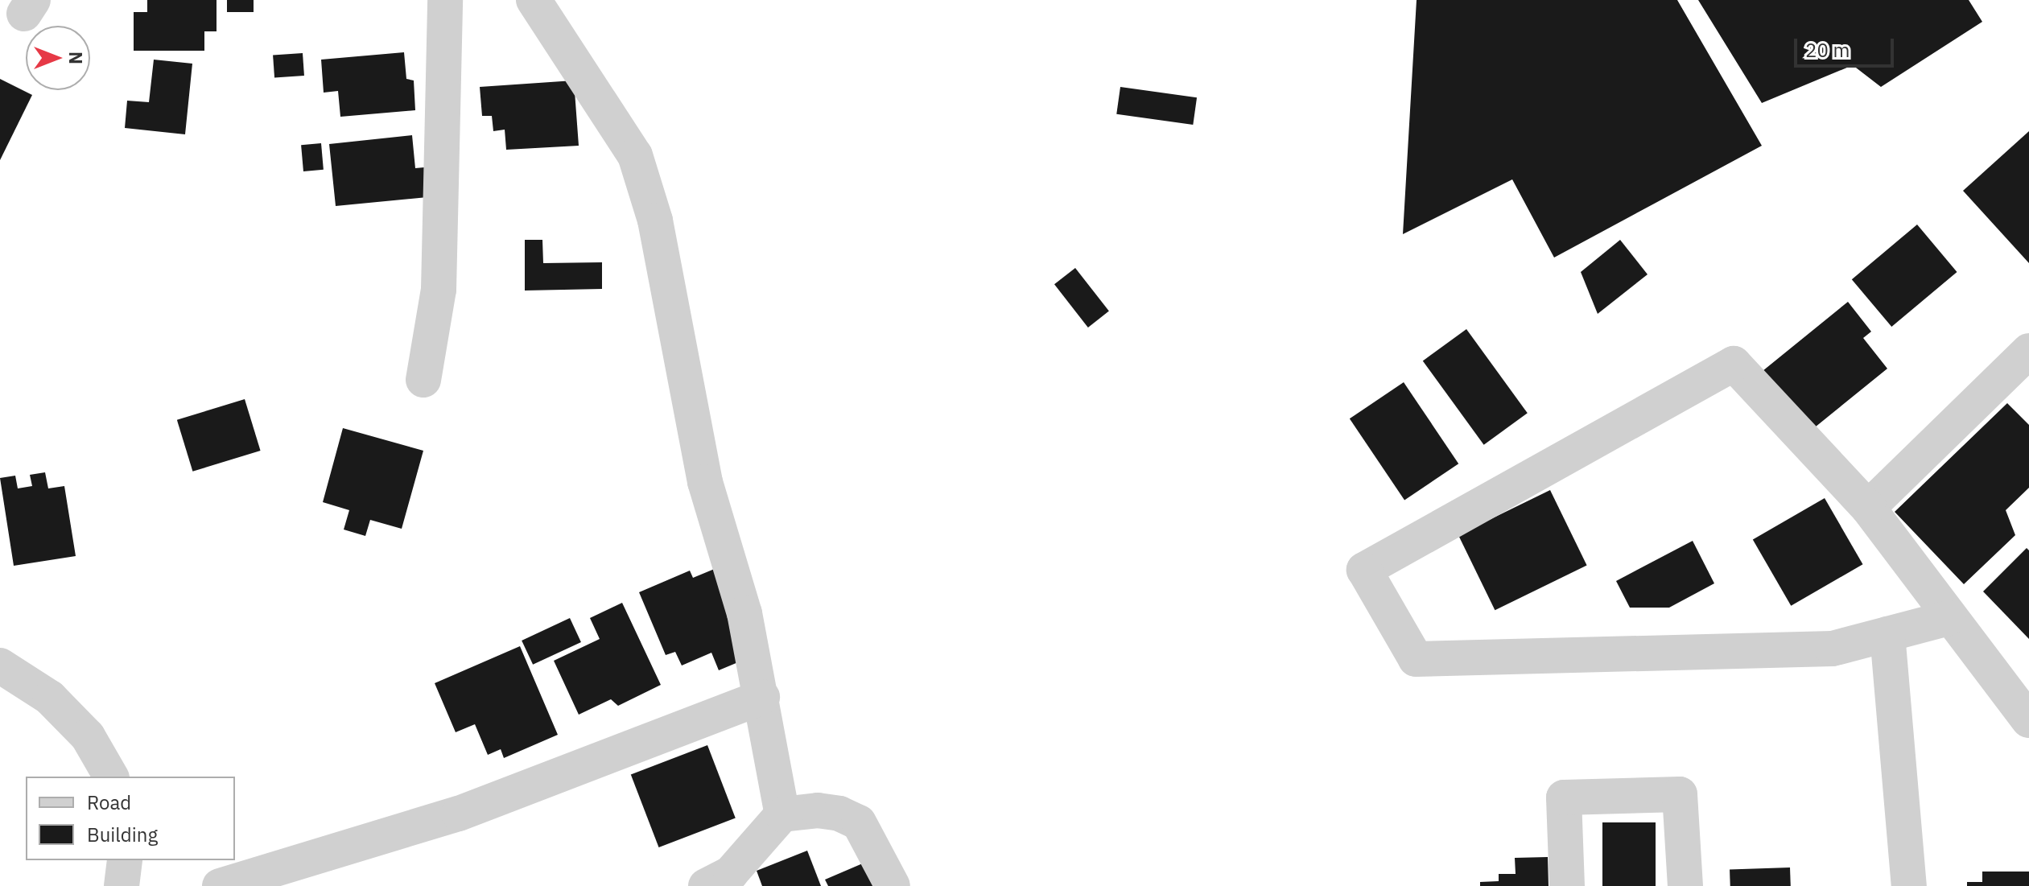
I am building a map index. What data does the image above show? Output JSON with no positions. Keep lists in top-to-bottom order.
{
  "legend": ["Road", "Building"],
  "scale_bar": "20 m",
  "north": "right"
}
